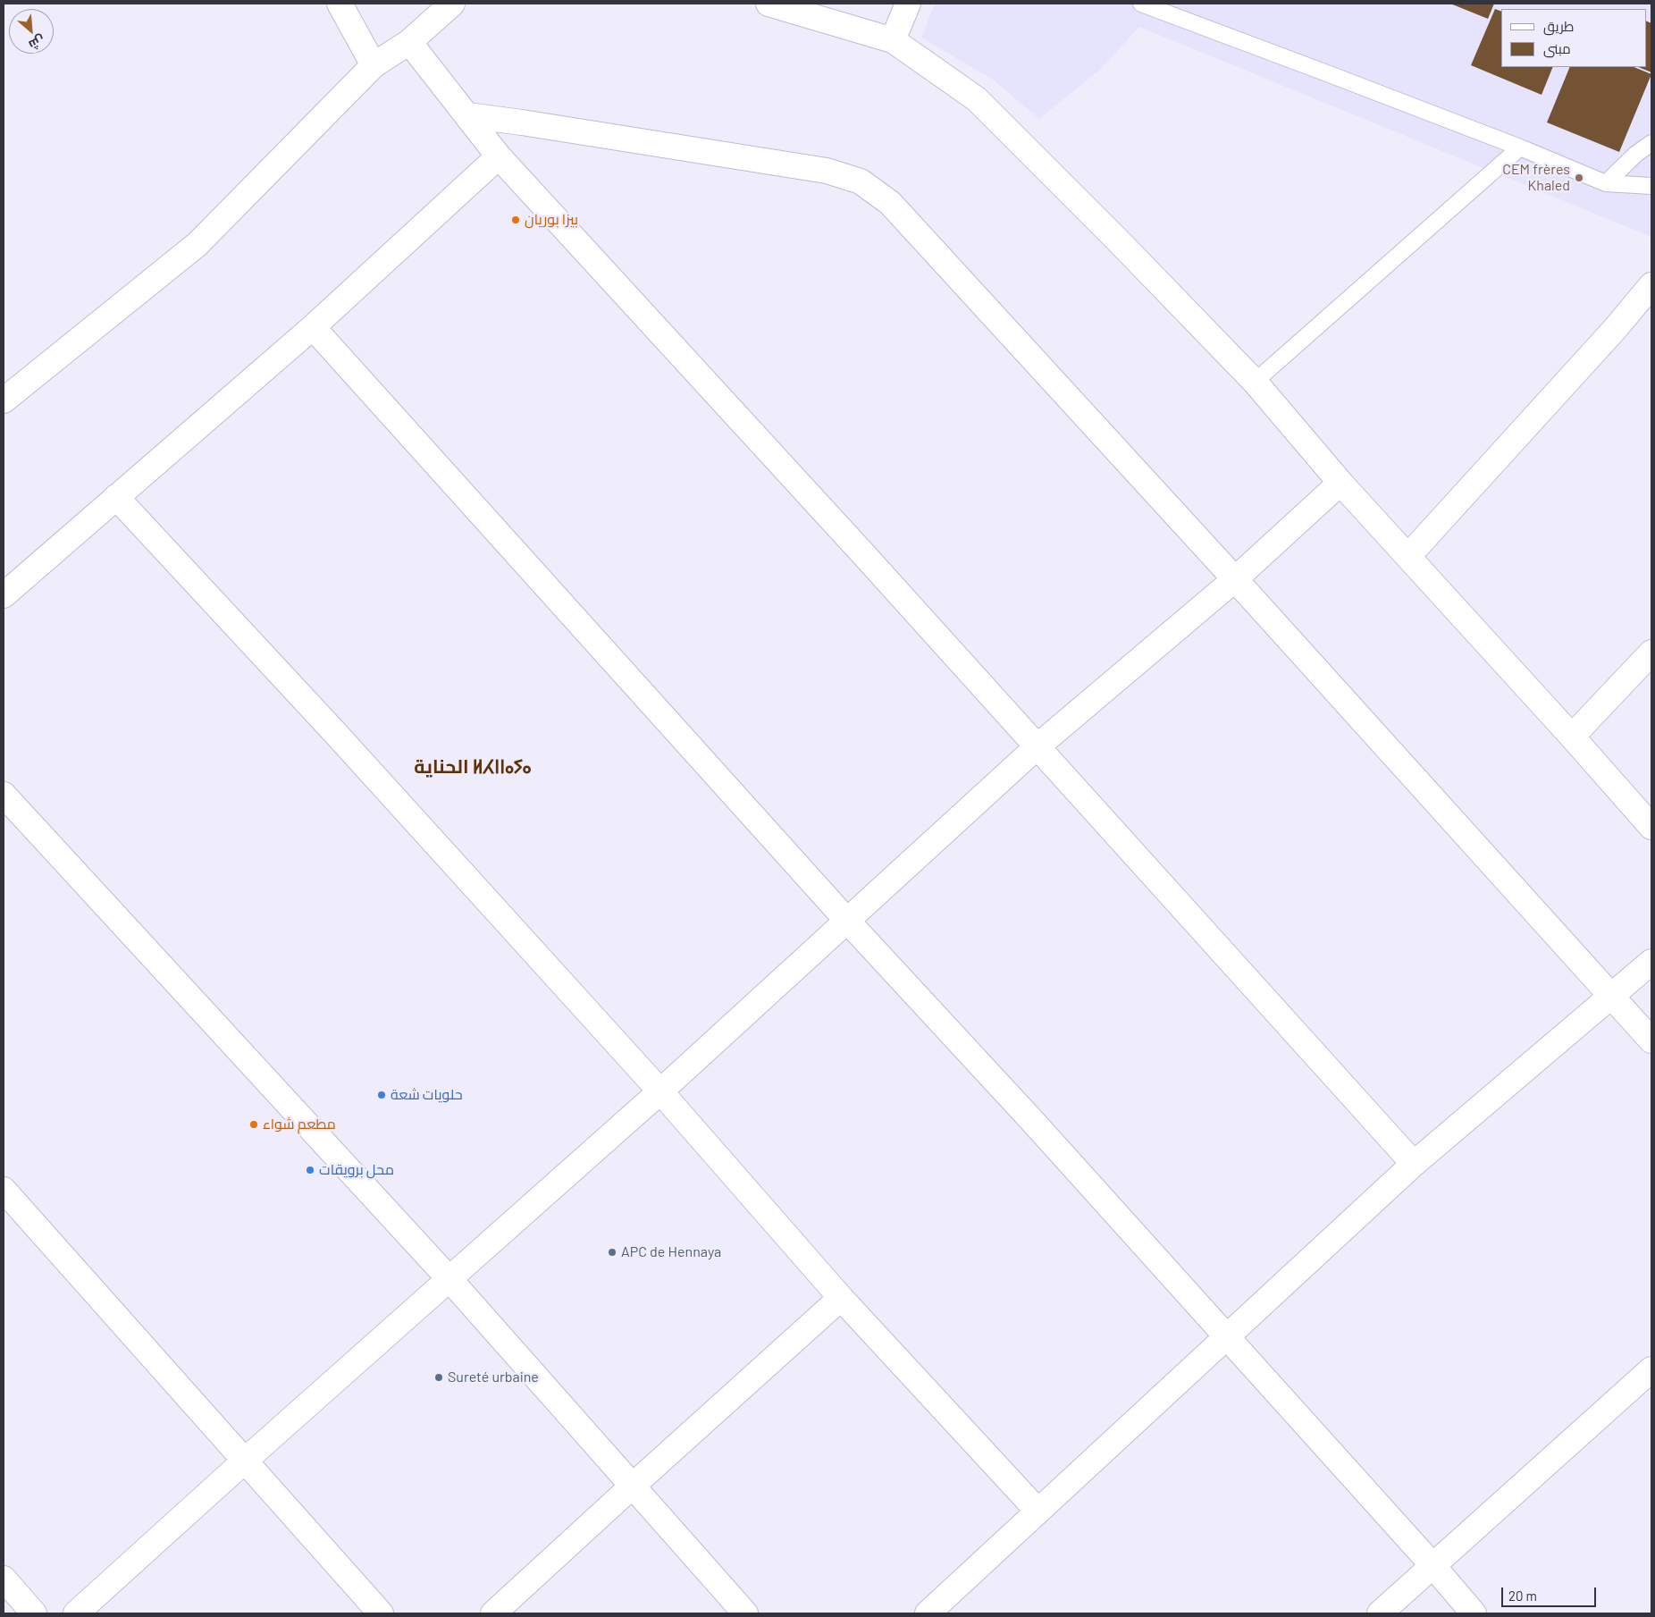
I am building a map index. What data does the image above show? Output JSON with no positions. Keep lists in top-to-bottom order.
{
  "districts": ["الحناية ⵍⵃⵏⵏⴰⵢⴰ"],
  "places": [
    "CEM frères Khaled",
    "بيزا بوريان",
    "حلويات شعة",
    "مطعم شواء",
    "محل برويقات",
    "APC de Hennaya",
    "Sureté urbaine"
  ],
  "legend": ["طريق", "مبنى"],
  "scale_bar": "20 m",
  "north": "bottom right"
}
